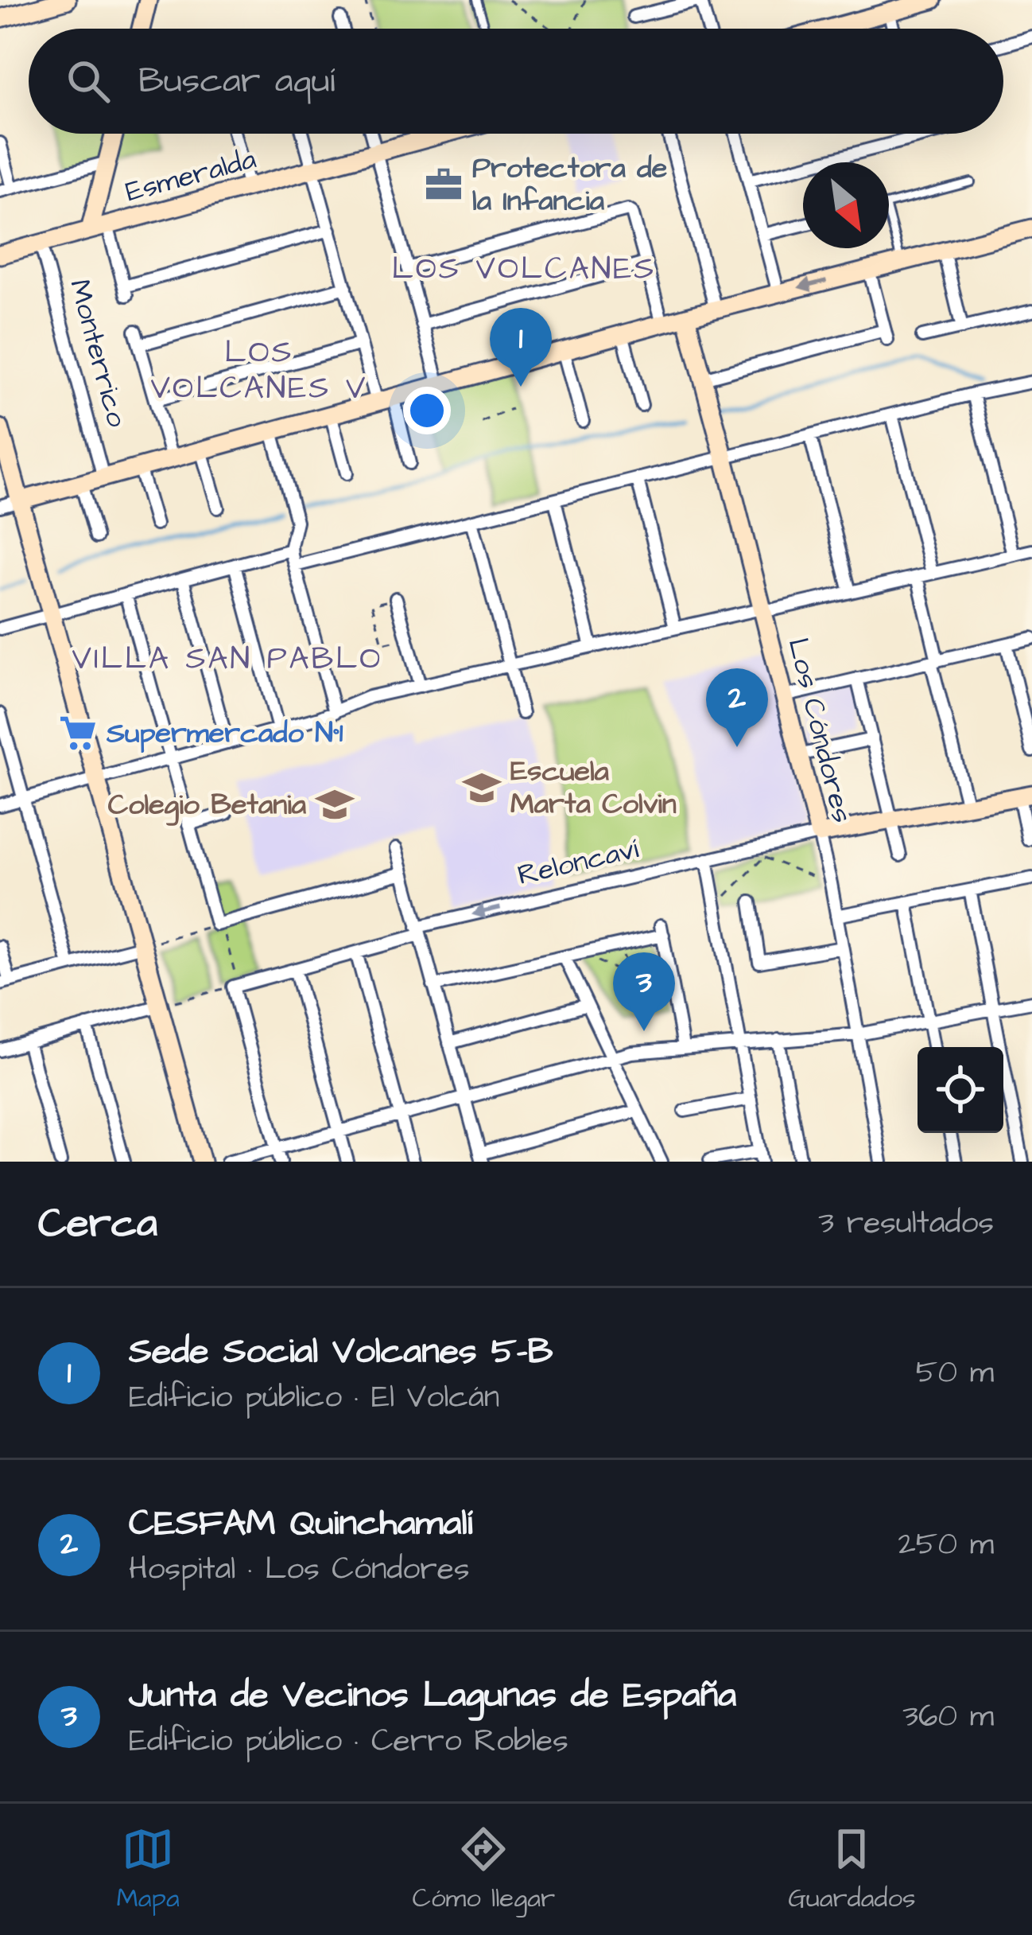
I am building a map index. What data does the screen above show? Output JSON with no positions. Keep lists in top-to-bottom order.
{
  "streets": {
    "street": [
      "Esmeralda",
      "Monterrico",
      "Los Cóndores",
      "Reloncaví"
    ]
  },
  "crossings": [
    ["Esmeralda", "Monterrico"],
    ["Los Cóndores", "Reloncaví"]
  ],
  "districts": ["LOS VOLCANES", "LOS VOLCANES V", "VILLA SAN PABLO"],
  "places": {
    "office": ["Protectora de la Infancia"],
    "supermarket": ["Supermercado N°1"],
    "school or university": ["Escuela Marta Colvin", "Colegio Betania"]
  },
  "north": "bottom right",
  "page": {
    "search": "Buscar aquí",
    "pins": ["1", "2", "3"],
    "heading": ["Cerca", "3 resultados"],
    "list": [
      {
        "mark": "1",
        "name": "Sede Social Volcanes 5-B",
        "note": "Edificio público · El Volcán",
        "value": "50 m"
      },
      {
        "mark": "2",
        "name": "CESFAM Quinchamalí",
        "note": "Hospital · Los Cóndores",
        "value": "250 m"
      },
      {
        "mark": "3",
        "name": "Junta de Vecinos Lagunas de España",
        "note": "Edificio público · Cerro Robles",
        "value": "360 m"
      }
    ],
    "nav": ["Mapa", "Cómo llegar", "Guardados"]
  }
}
